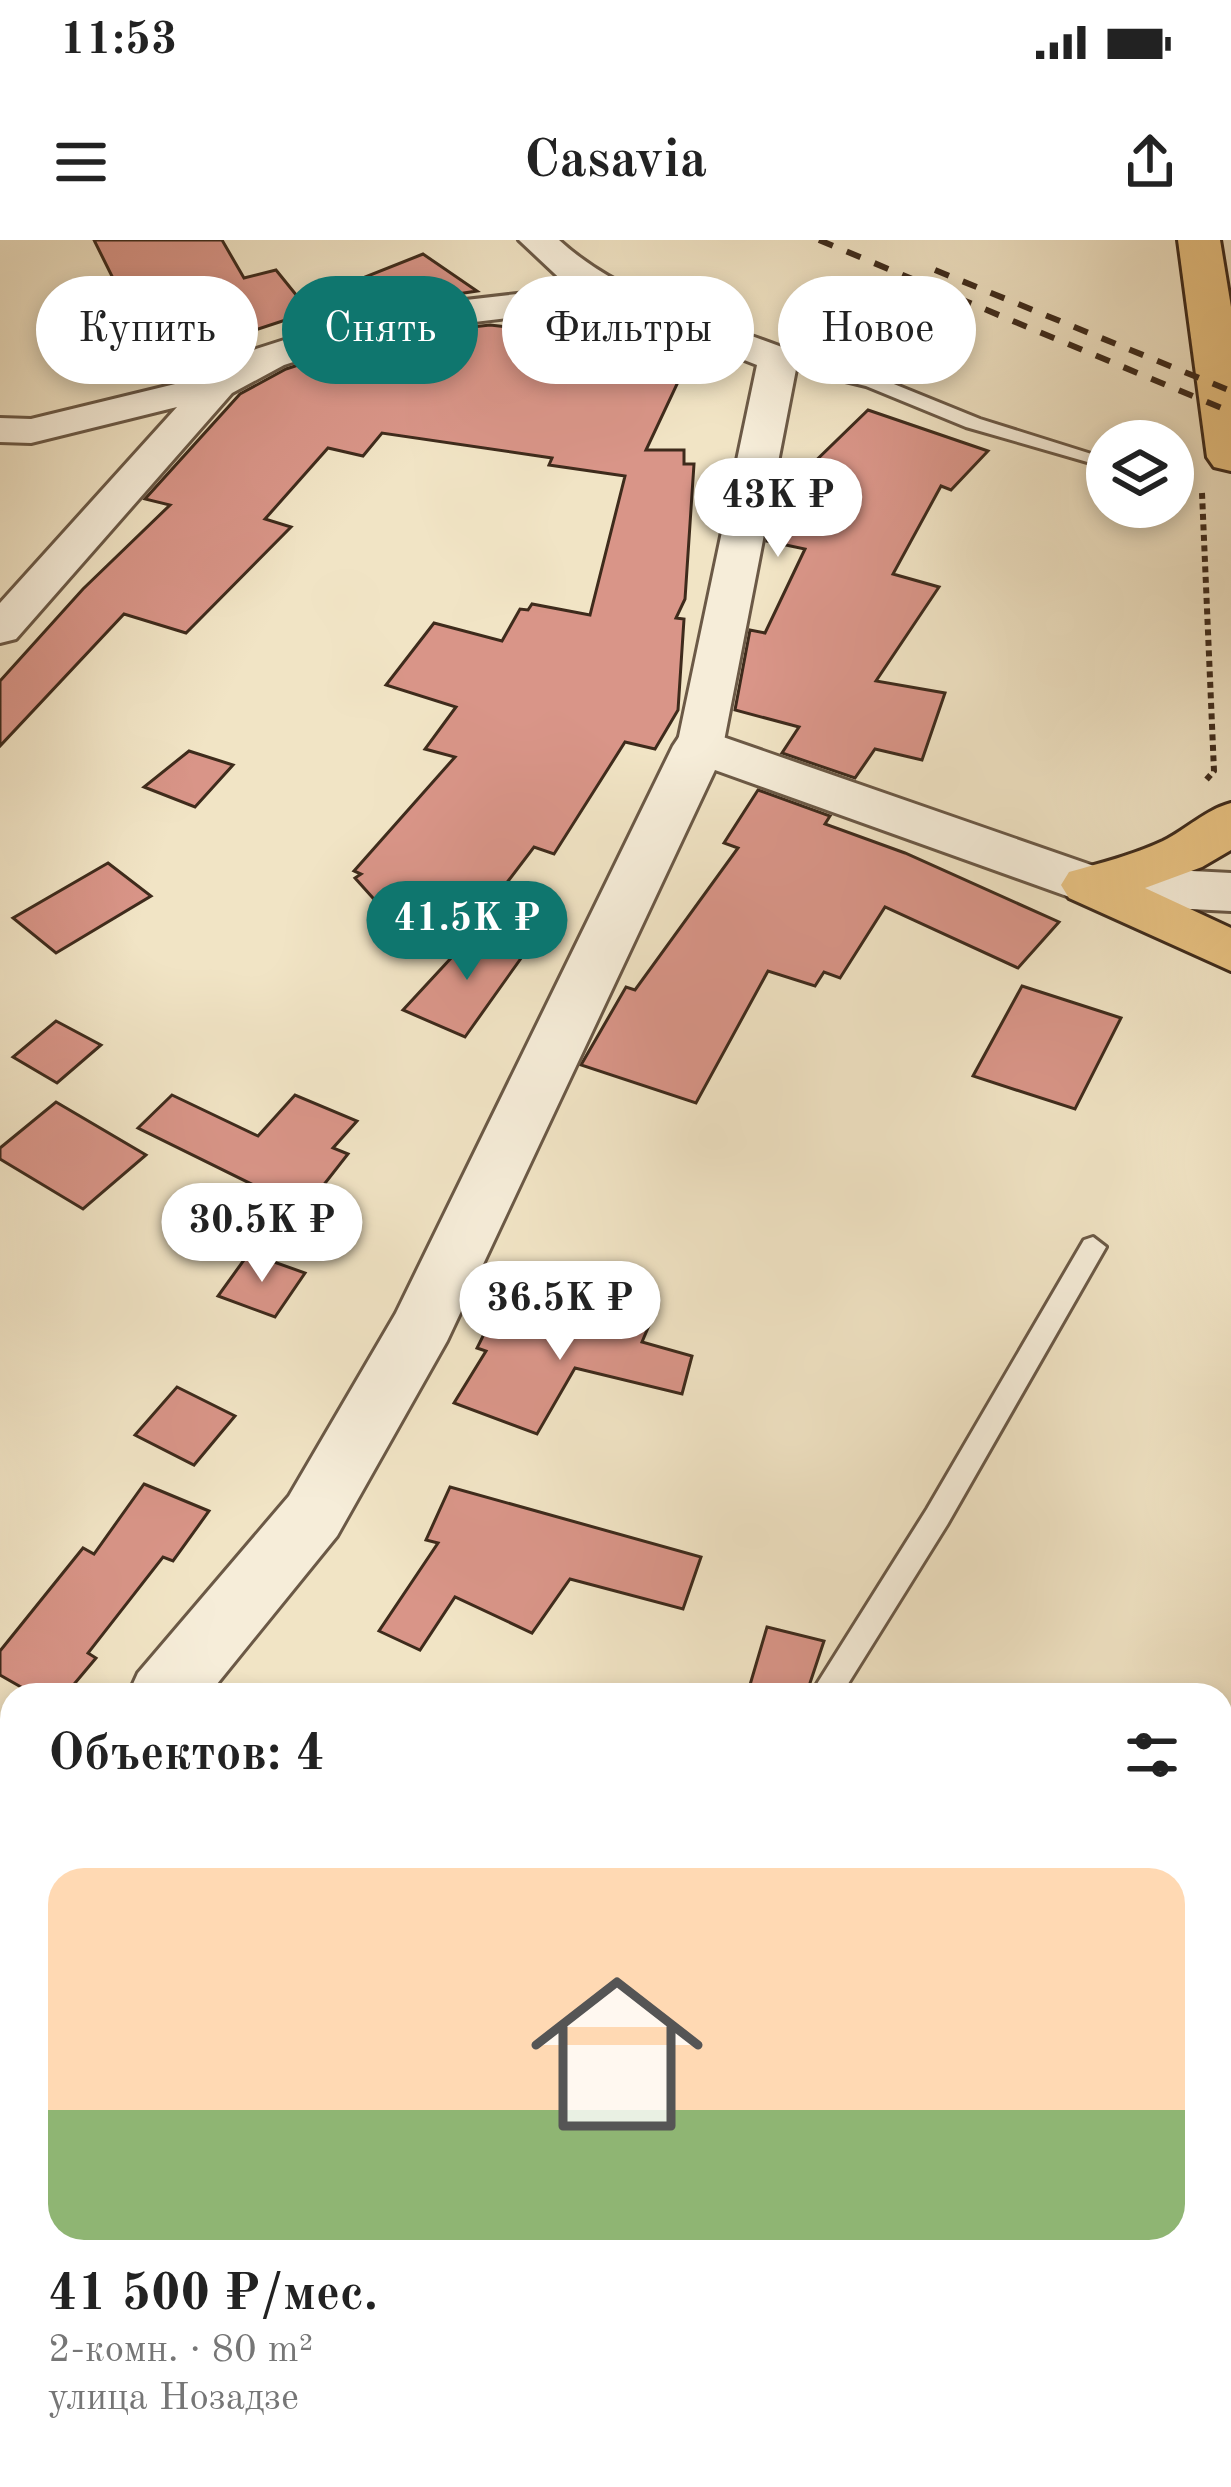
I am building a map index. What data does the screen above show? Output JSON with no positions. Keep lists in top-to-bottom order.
{
  "page": {
    "status": "11:53",
    "header": "Casavia",
    "chip": [
      "Купить",
      "Снять",
      "Фильтры",
      "Новое"
    ],
    "price": [
      "43K ₽",
      "41.5K ₽",
      "30.5K ₽",
      "36.5K ₽"
    ],
    "heading": "Объектов: 4",
    "list": [
      {
        "name": "41 500 ₽/мес.",
        "note": "2-комн. · 80 m² · улица Нозадзе"
      }
    ]
  }
}
